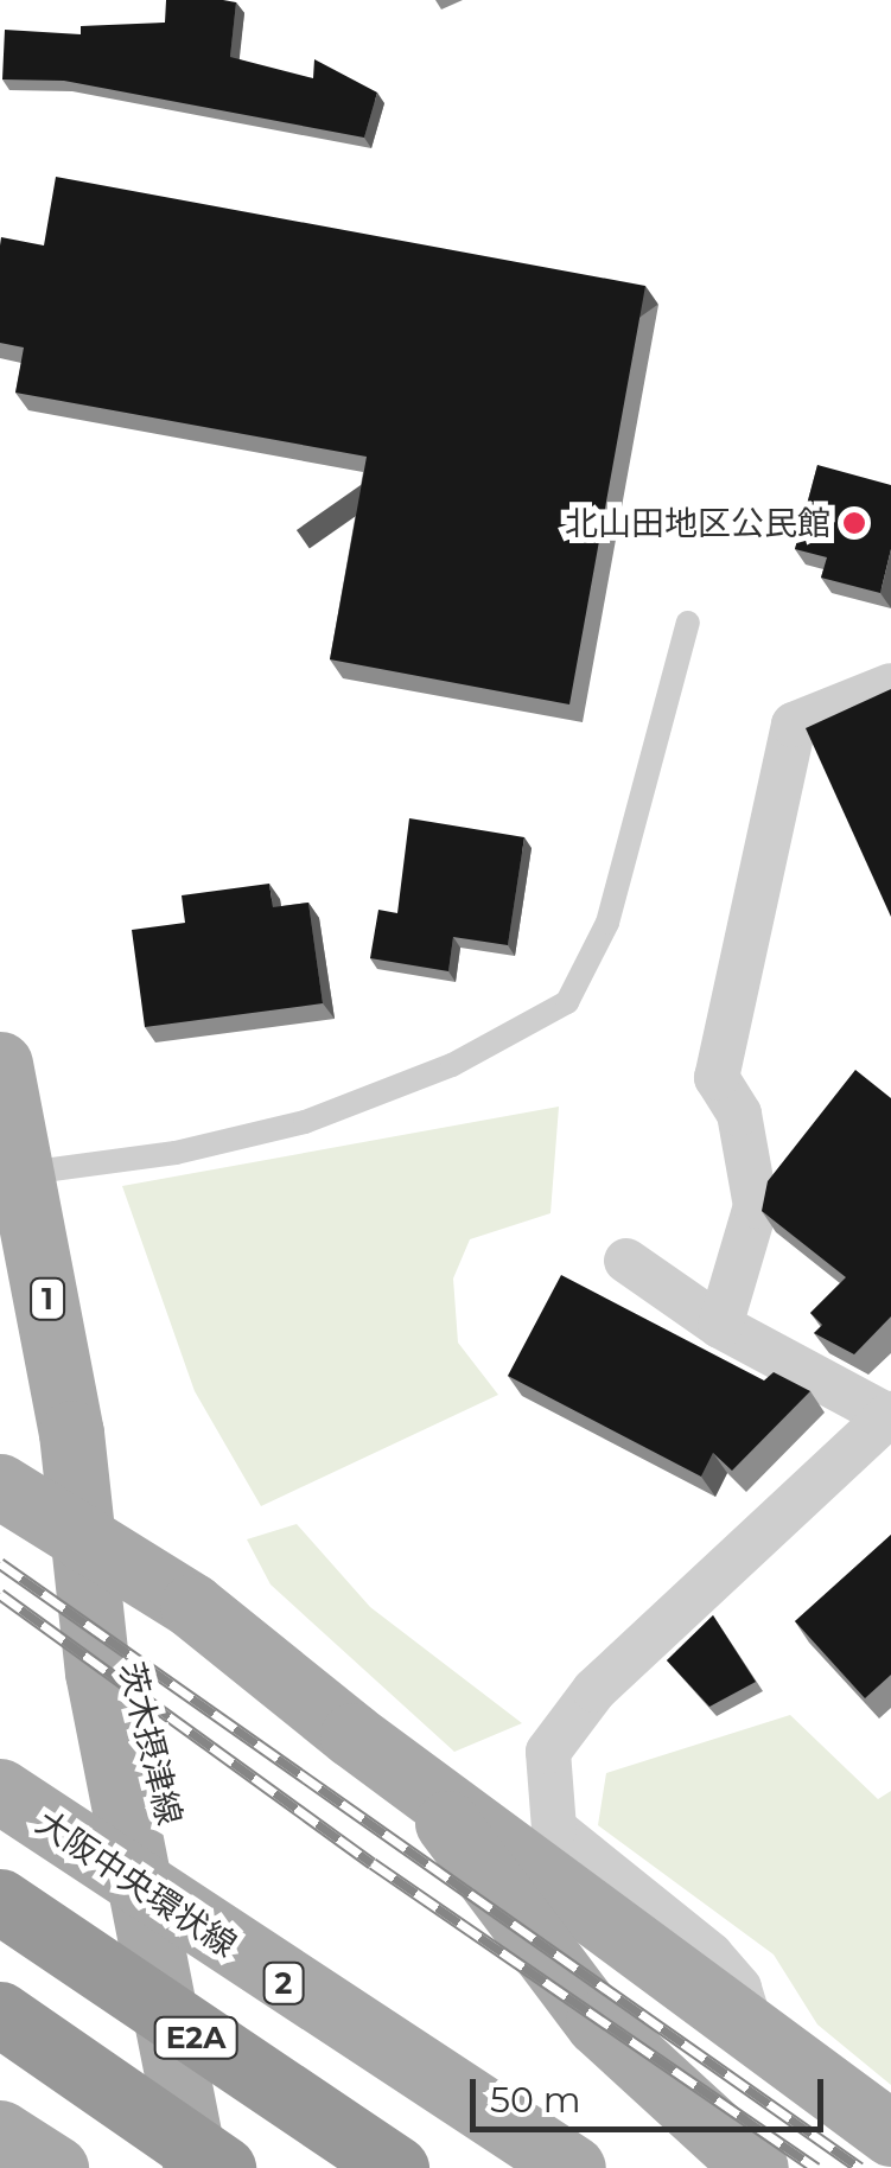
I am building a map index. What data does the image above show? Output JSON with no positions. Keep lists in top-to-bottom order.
{
  "streets": {
    "highway": ["E2A"],
    "main road": [
      "1",
      "茨木摂津線",
      "大阪中央環状線",
      "2"
    ]
  },
  "places": ["北山田地区公民館"],
  "scale_bar": "50 m"
}
